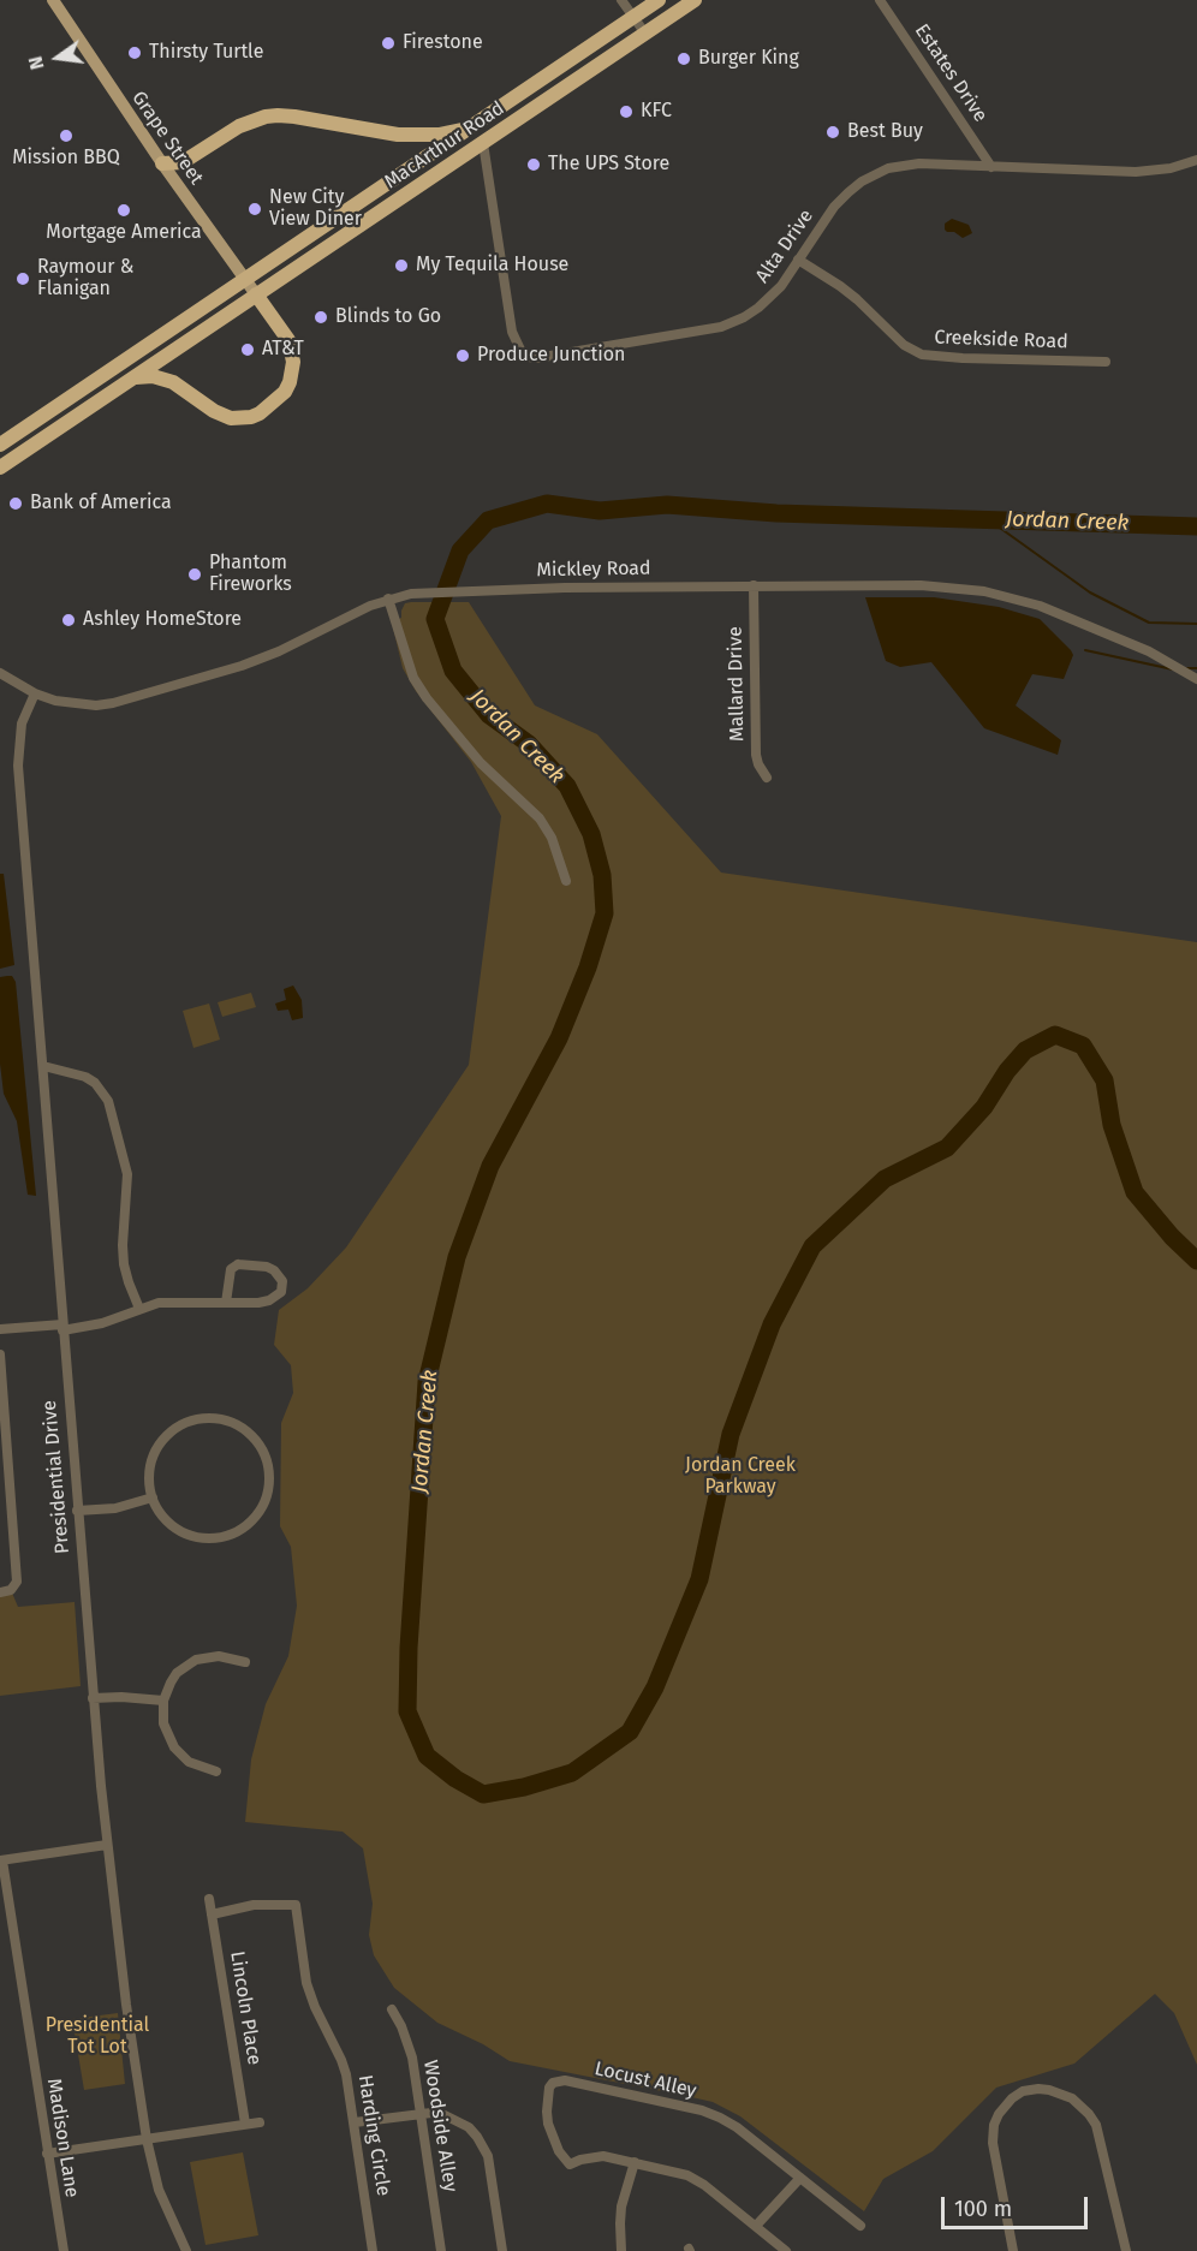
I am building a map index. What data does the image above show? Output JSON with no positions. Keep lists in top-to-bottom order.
{
  "streets": {
    "highway": ["MacArthur Road"],
    "main road": ["Grape Street"],
    "street": [
      "Estates Drive",
      "Alta Drive",
      "Creekside Road",
      "Mickley Road",
      "Mallard Drive",
      "Presidential Drive",
      "Lincoln Place",
      "Locust Alley",
      "Woodside Alley",
      "Harding Circle",
      "Madison Lane"
    ]
  },
  "crossings": [
    ["Estates Drive", "Alta Drive"],
    ["Grape Street", "MacArthur Road"],
    ["MacArthur Road", "Alta Drive"],
    ["Alta Drive", "Creekside Road"],
    ["Mickley Road", "Mallard Drive"],
    ["Mickley Road", "Presidential Drive"],
    ["Lincoln Place", "Harding Circle"]
  ],
  "water": ["Jordan Creek"],
  "parks": ["Jordan Creek Parkway", "Presidential Tot Lot"],
  "places": [
    "Firestone",
    "Thirsty Turtle",
    "Burger King",
    "KFC",
    "Best Buy",
    "Mission BBQ",
    "The UPS Store",
    "New City View Diner",
    "Mortgage America",
    "My Tequila House",
    "Raymour & Flanigan",
    "Blinds to Go",
    "AT&T",
    "Produce Junction",
    "Bank of America",
    "Phantom Fireworks",
    "Ashley HomeStore"
  ],
  "scale_bar": "100 m",
  "north": "left"
}
